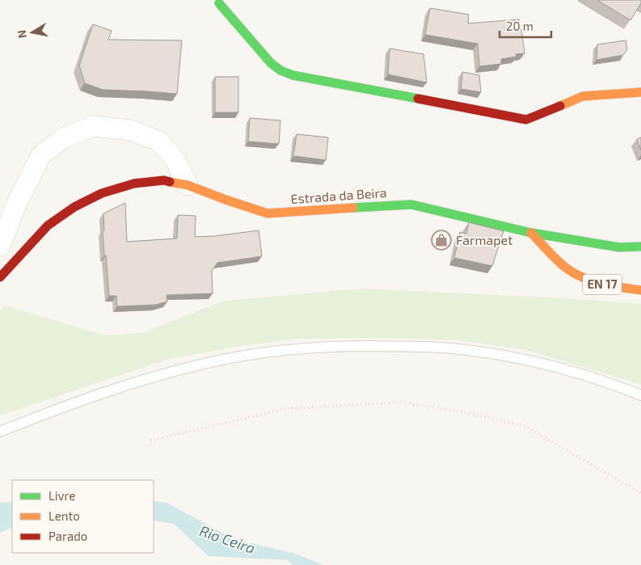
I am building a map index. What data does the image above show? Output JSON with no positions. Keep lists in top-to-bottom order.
{
  "streets": {
    "main road": ["Estrada da Beira", "EN 17"]
  },
  "crossings": [
    ["Estrada da Beira", "EN 17"]
  ],
  "water": ["Rio Ceira"],
  "places": {
    "shop": ["Farmapet"]
  },
  "legend": ["Livre", "Lento", "Parado"],
  "scale_bar": "20 m",
  "north": "left"
}
